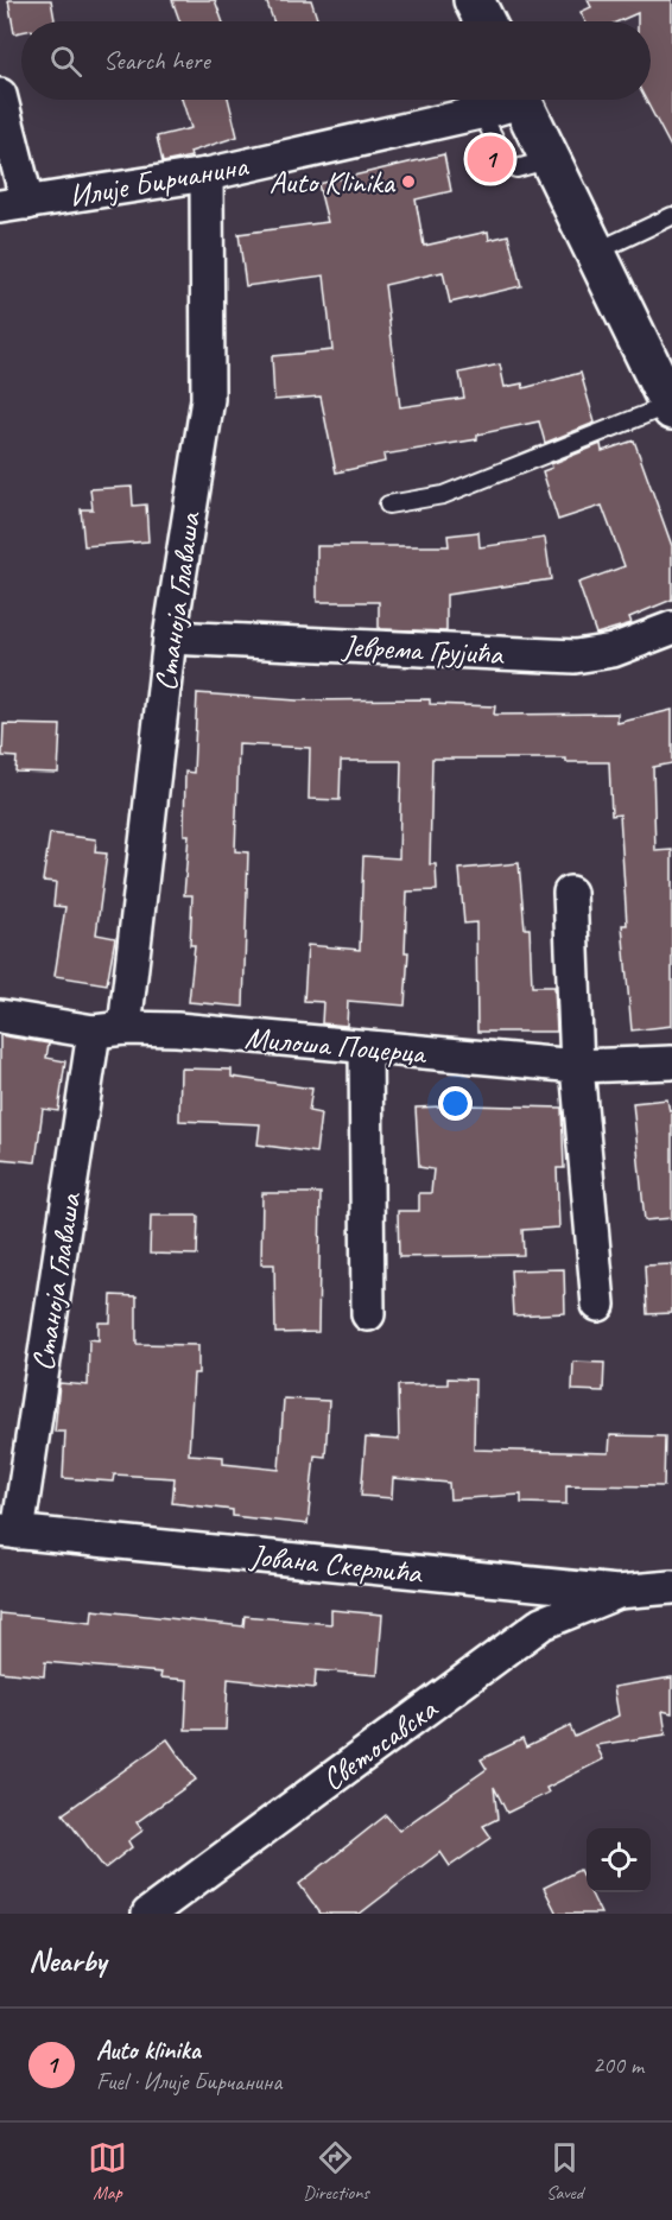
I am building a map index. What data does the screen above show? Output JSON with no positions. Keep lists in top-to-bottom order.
{
  "streets": {
    "street": [
      "Илије Бирчанина",
      "Станоја Главаша",
      "Јеврема Грујића",
      "Милоша Поцерца",
      "Јована Скерлића",
      "Светосавска"
    ]
  },
  "crossings": [
    ["Илије Бирчанина", "Станоја Главаша"],
    ["Станоја Главаша", "Јеврема Грујића"],
    ["Станоја Главаша", "Милоша Поцерца"],
    ["Станоја Главаша", "Јована Скерлића"],
    ["Јована Скерлића", "Светосавска"]
  ],
  "places": ["Auto Klinika"],
  "page": {
    "search": "Search here",
    "pins": "1",
    "heading": "Nearby",
    "list": [
      {
        "mark": "1",
        "name": "Auto klinika",
        "note": "Fuel · Илије Бирчанина",
        "value": "200 m"
      }
    ],
    "nav": ["Map", "Directions", "Saved"]
  }
}
